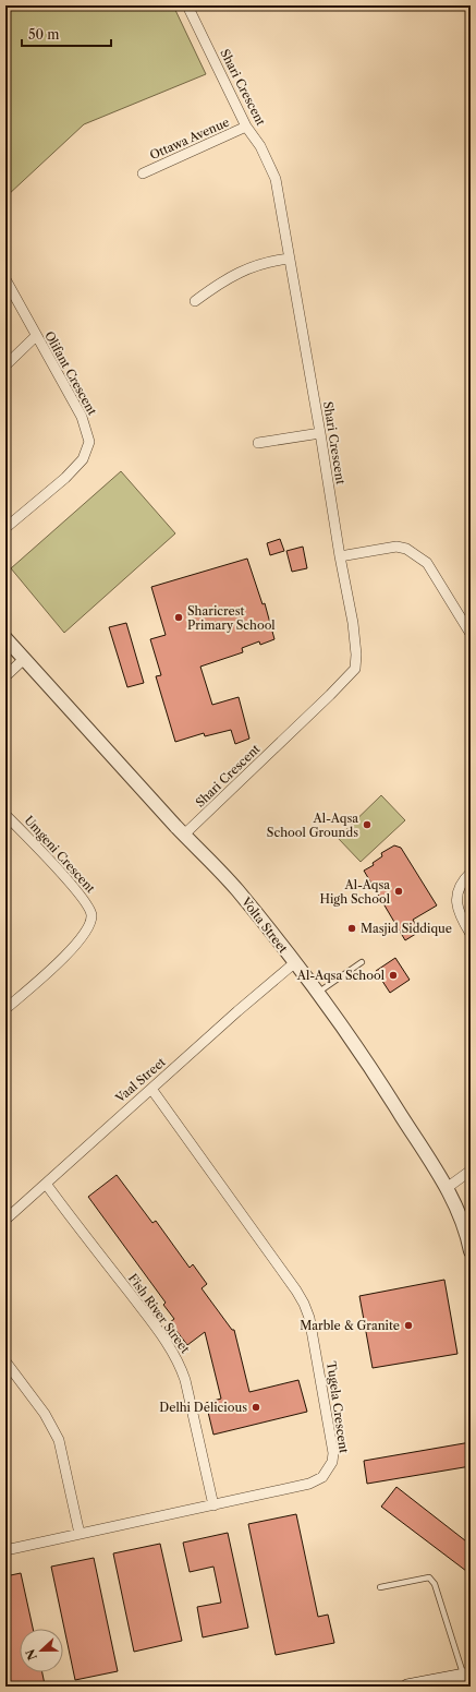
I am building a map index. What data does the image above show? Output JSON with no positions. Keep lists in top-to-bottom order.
{
  "streets": {
    "street": [
      "Shari Crescent",
      "Ottawa Avenue",
      "Olifant Crescent",
      "Umgeni Crescent",
      "Volta Street",
      "Vaal Street",
      "Fish River Street",
      "Tugela Crescent"
    ]
  },
  "crossings": [
    ["Shari Crescent", "Ottawa Avenue"],
    ["Shari Crescent", "Volta Street"],
    ["Volta Street", "Vaal Street"],
    ["Vaal Street", "Fish River Street"],
    ["Vaal Street", "Tugela Crescent"],
    ["Fish River Street", "Tugela Crescent"]
  ],
  "places": [
    "Sharicrest Primary School",
    "Al-Aqsa School Grounds",
    "Al-Aqsa High School",
    "Masjid Siddique",
    "Al-Aqsa School",
    "Marble & Granite",
    "Delhi Delicious"
  ],
  "scale_bar": "50 m",
  "north": "left"
}
